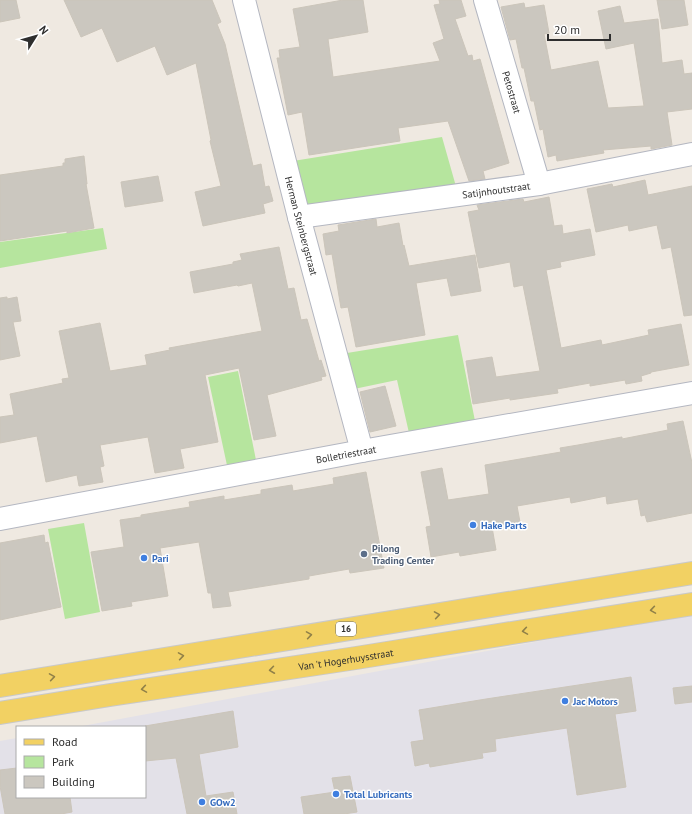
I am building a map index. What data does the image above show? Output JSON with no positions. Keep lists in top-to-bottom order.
{
  "streets": {
    "main road": ["16", "Van 't Hogerhuysstraat"],
    "street": [
      "Petostraat",
      "Satijnhoutstraat",
      "Herman Steinbergstraat",
      "Bolletriestraat"
    ]
  },
  "crossings": [
    ["Petostraat", "Satijnhoutstraat"],
    ["Satijnhoutstraat", "Herman Steinbergstraat"],
    ["Herman Steinbergstraat", "Bolletriestraat"]
  ],
  "places": [
    "Hake Parts",
    "Pilong Trading Center",
    "Pari",
    "Jac Motors",
    "Total Lubricants",
    "GOw2"
  ],
  "legend": ["Road", "Park", "Building"],
  "scale_bar": "20 m",
  "north": "top right"
}
